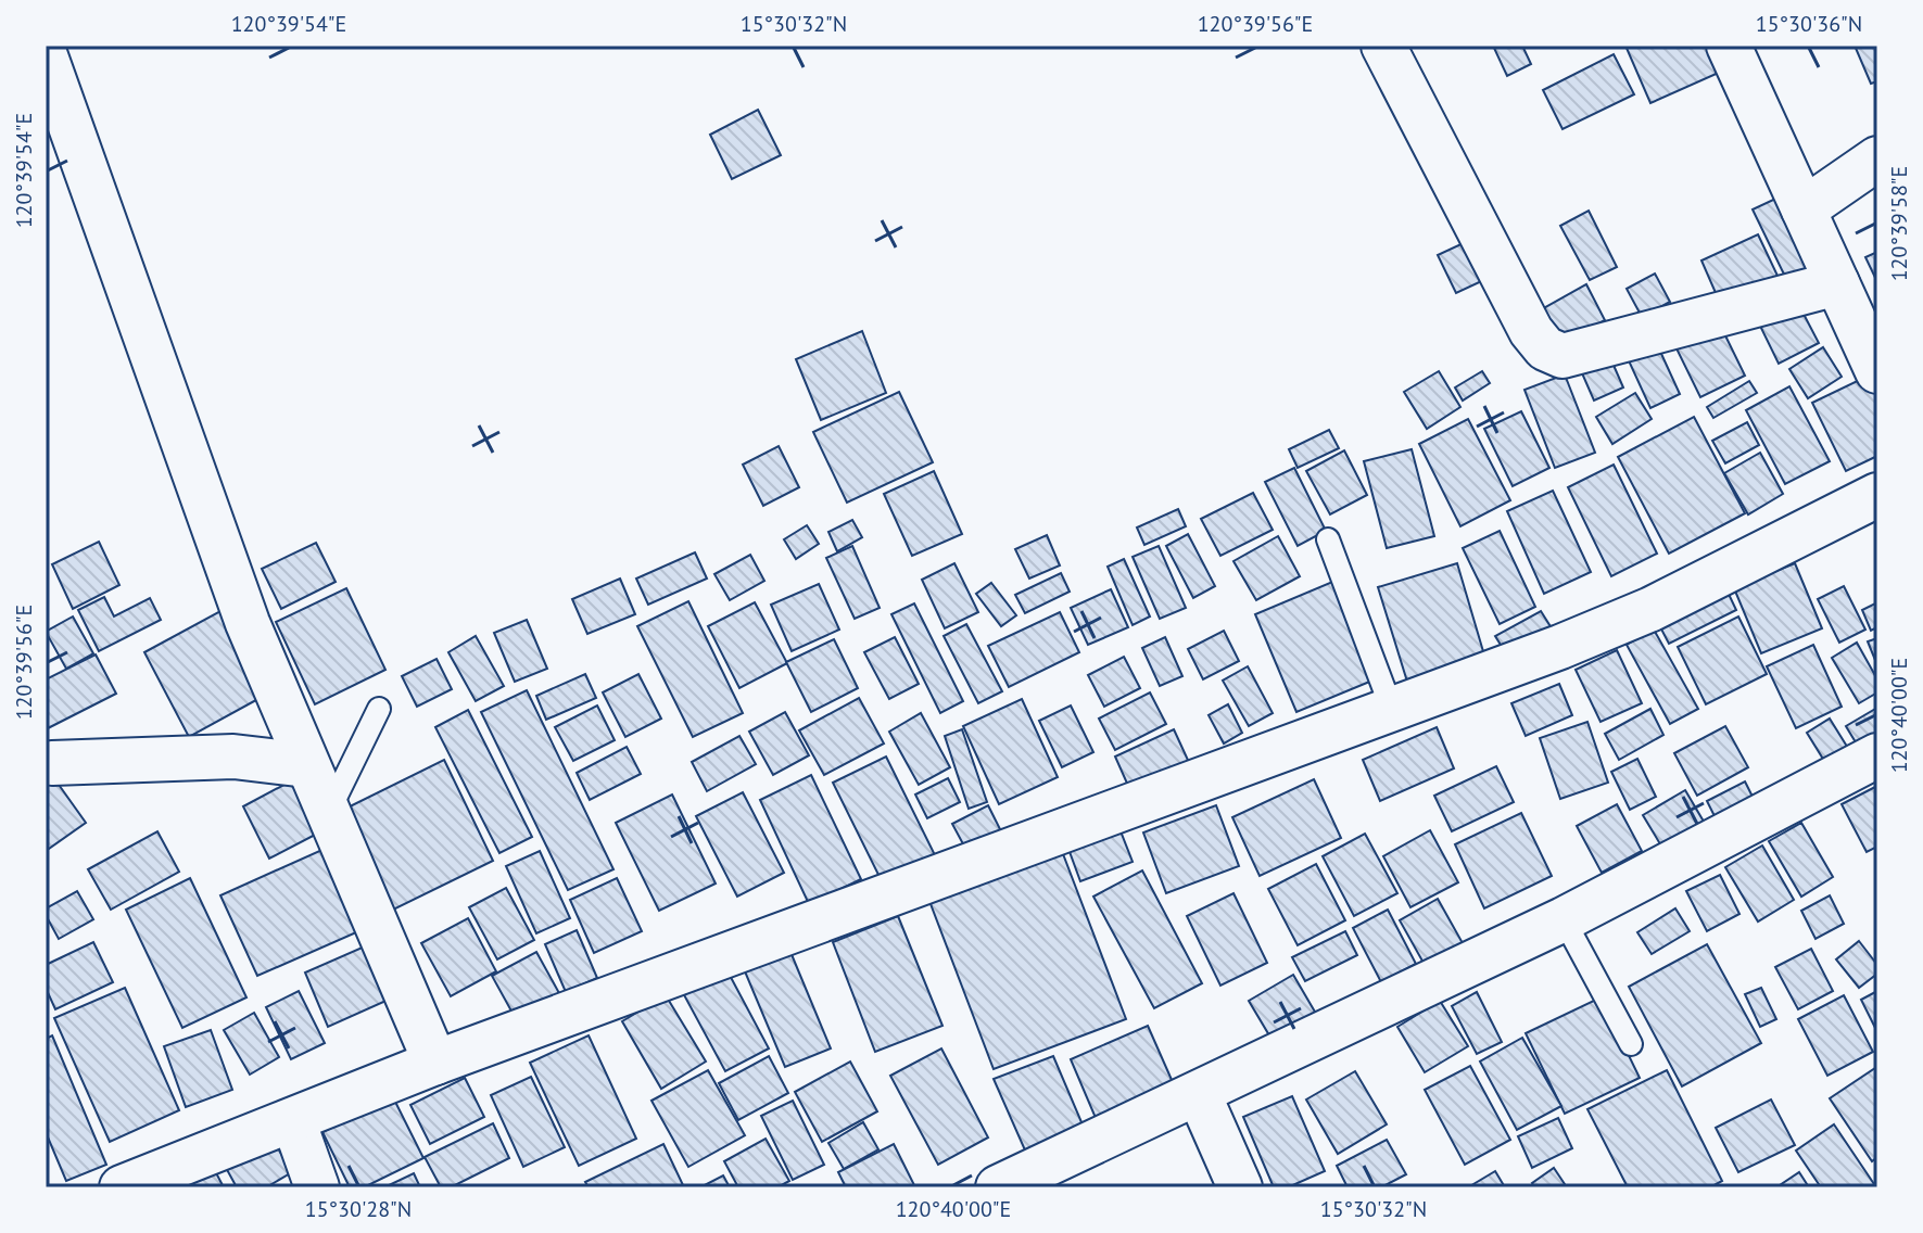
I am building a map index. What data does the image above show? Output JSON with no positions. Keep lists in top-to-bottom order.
{
  "coordinates": [
    "120°39'54\"E",
    "15°30'32\"N",
    "120°39'56\"E",
    "15°30'36\"N",
    "120°39'58\"E",
    "120°40'00\"E",
    "15°30'28\"N"
  ]
}
